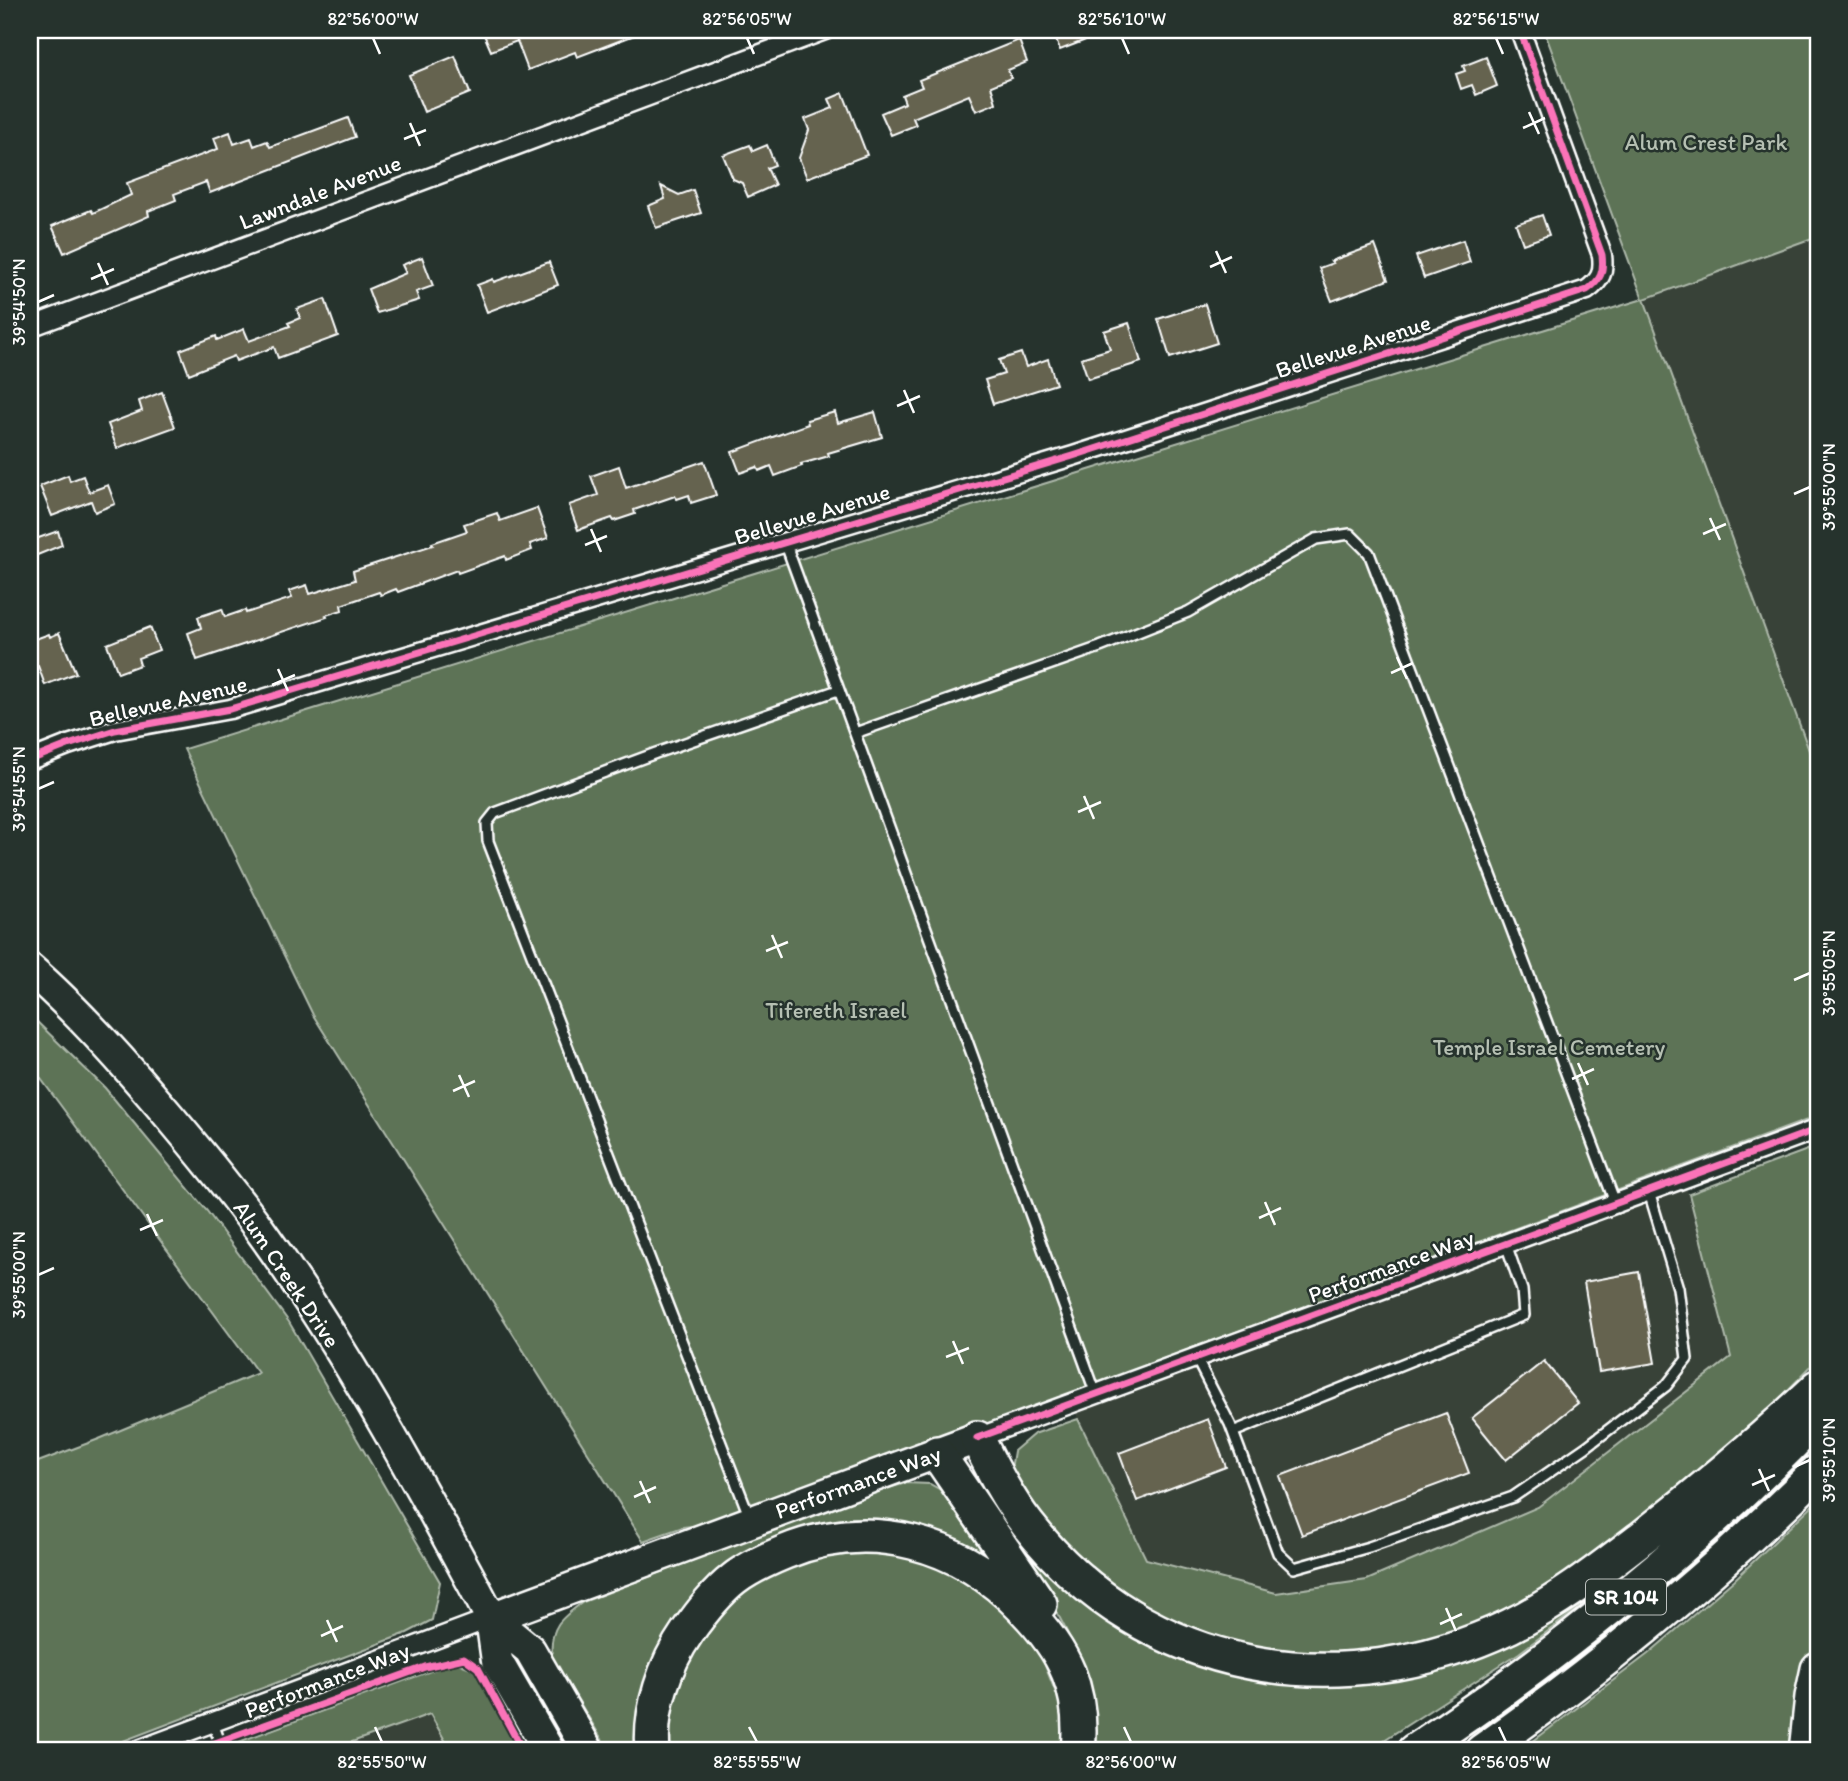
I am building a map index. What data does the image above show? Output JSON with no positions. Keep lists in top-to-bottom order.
{
  "streets": {
    "highway": ["SR 104"],
    "main road": ["Performance Way", "Alum Creek Drive"],
    "street": ["Lawndale Avenue", "Bellevue Avenue"]
  },
  "crossings": [
    ["Performance Way", "Alum Creek Drive"]
  ],
  "parks": ["Alum Crest Park", "Tifereth Israel", "Temple Israel Cemetery"],
  "coordinates": [
    "82°56'00\"W",
    "82°56'05\"W",
    "82°56'10\"W",
    "82°56'15\"W",
    "39°54'50\"N",
    "39°55'00\"N",
    "39°54'55\"N",
    "39°55'05\"N",
    "39°55'10\"N",
    "82°55'50\"W",
    "82°55'55\"W"
  ]
}
